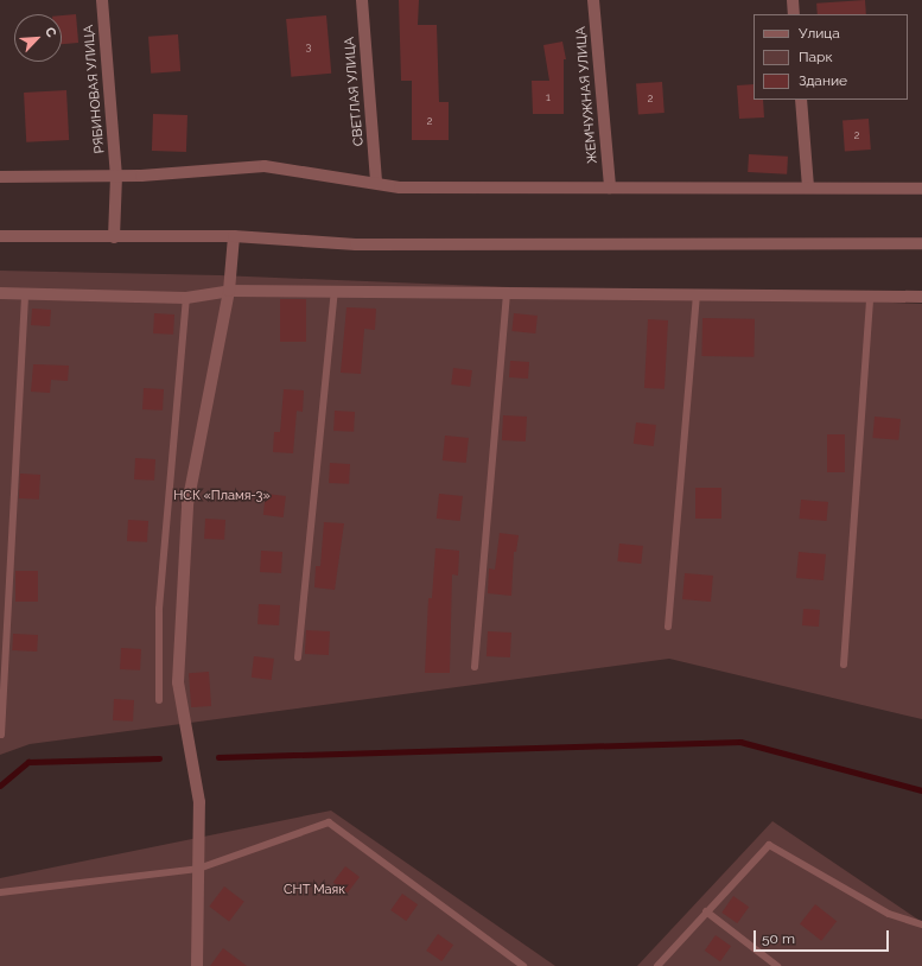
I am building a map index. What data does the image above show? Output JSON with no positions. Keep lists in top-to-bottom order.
{
  "streets": {
    "street": ["РЯБИНОВАЯ УЛИЦА", "СВЕТЛАЯ УЛИЦА", "ЖЕМЧУЖНАЯ УЛИЦА"]
  },
  "parks": ["НСК «Пламя-3»", "СНТ Маяк"],
  "house_numbers": [
    "3",
    "1",
    "2",
    "2",
    "2"
  ],
  "legend": ["Улица", "Парк", "Здание"],
  "scale_bar": "50 m",
  "north": "top right"
}
